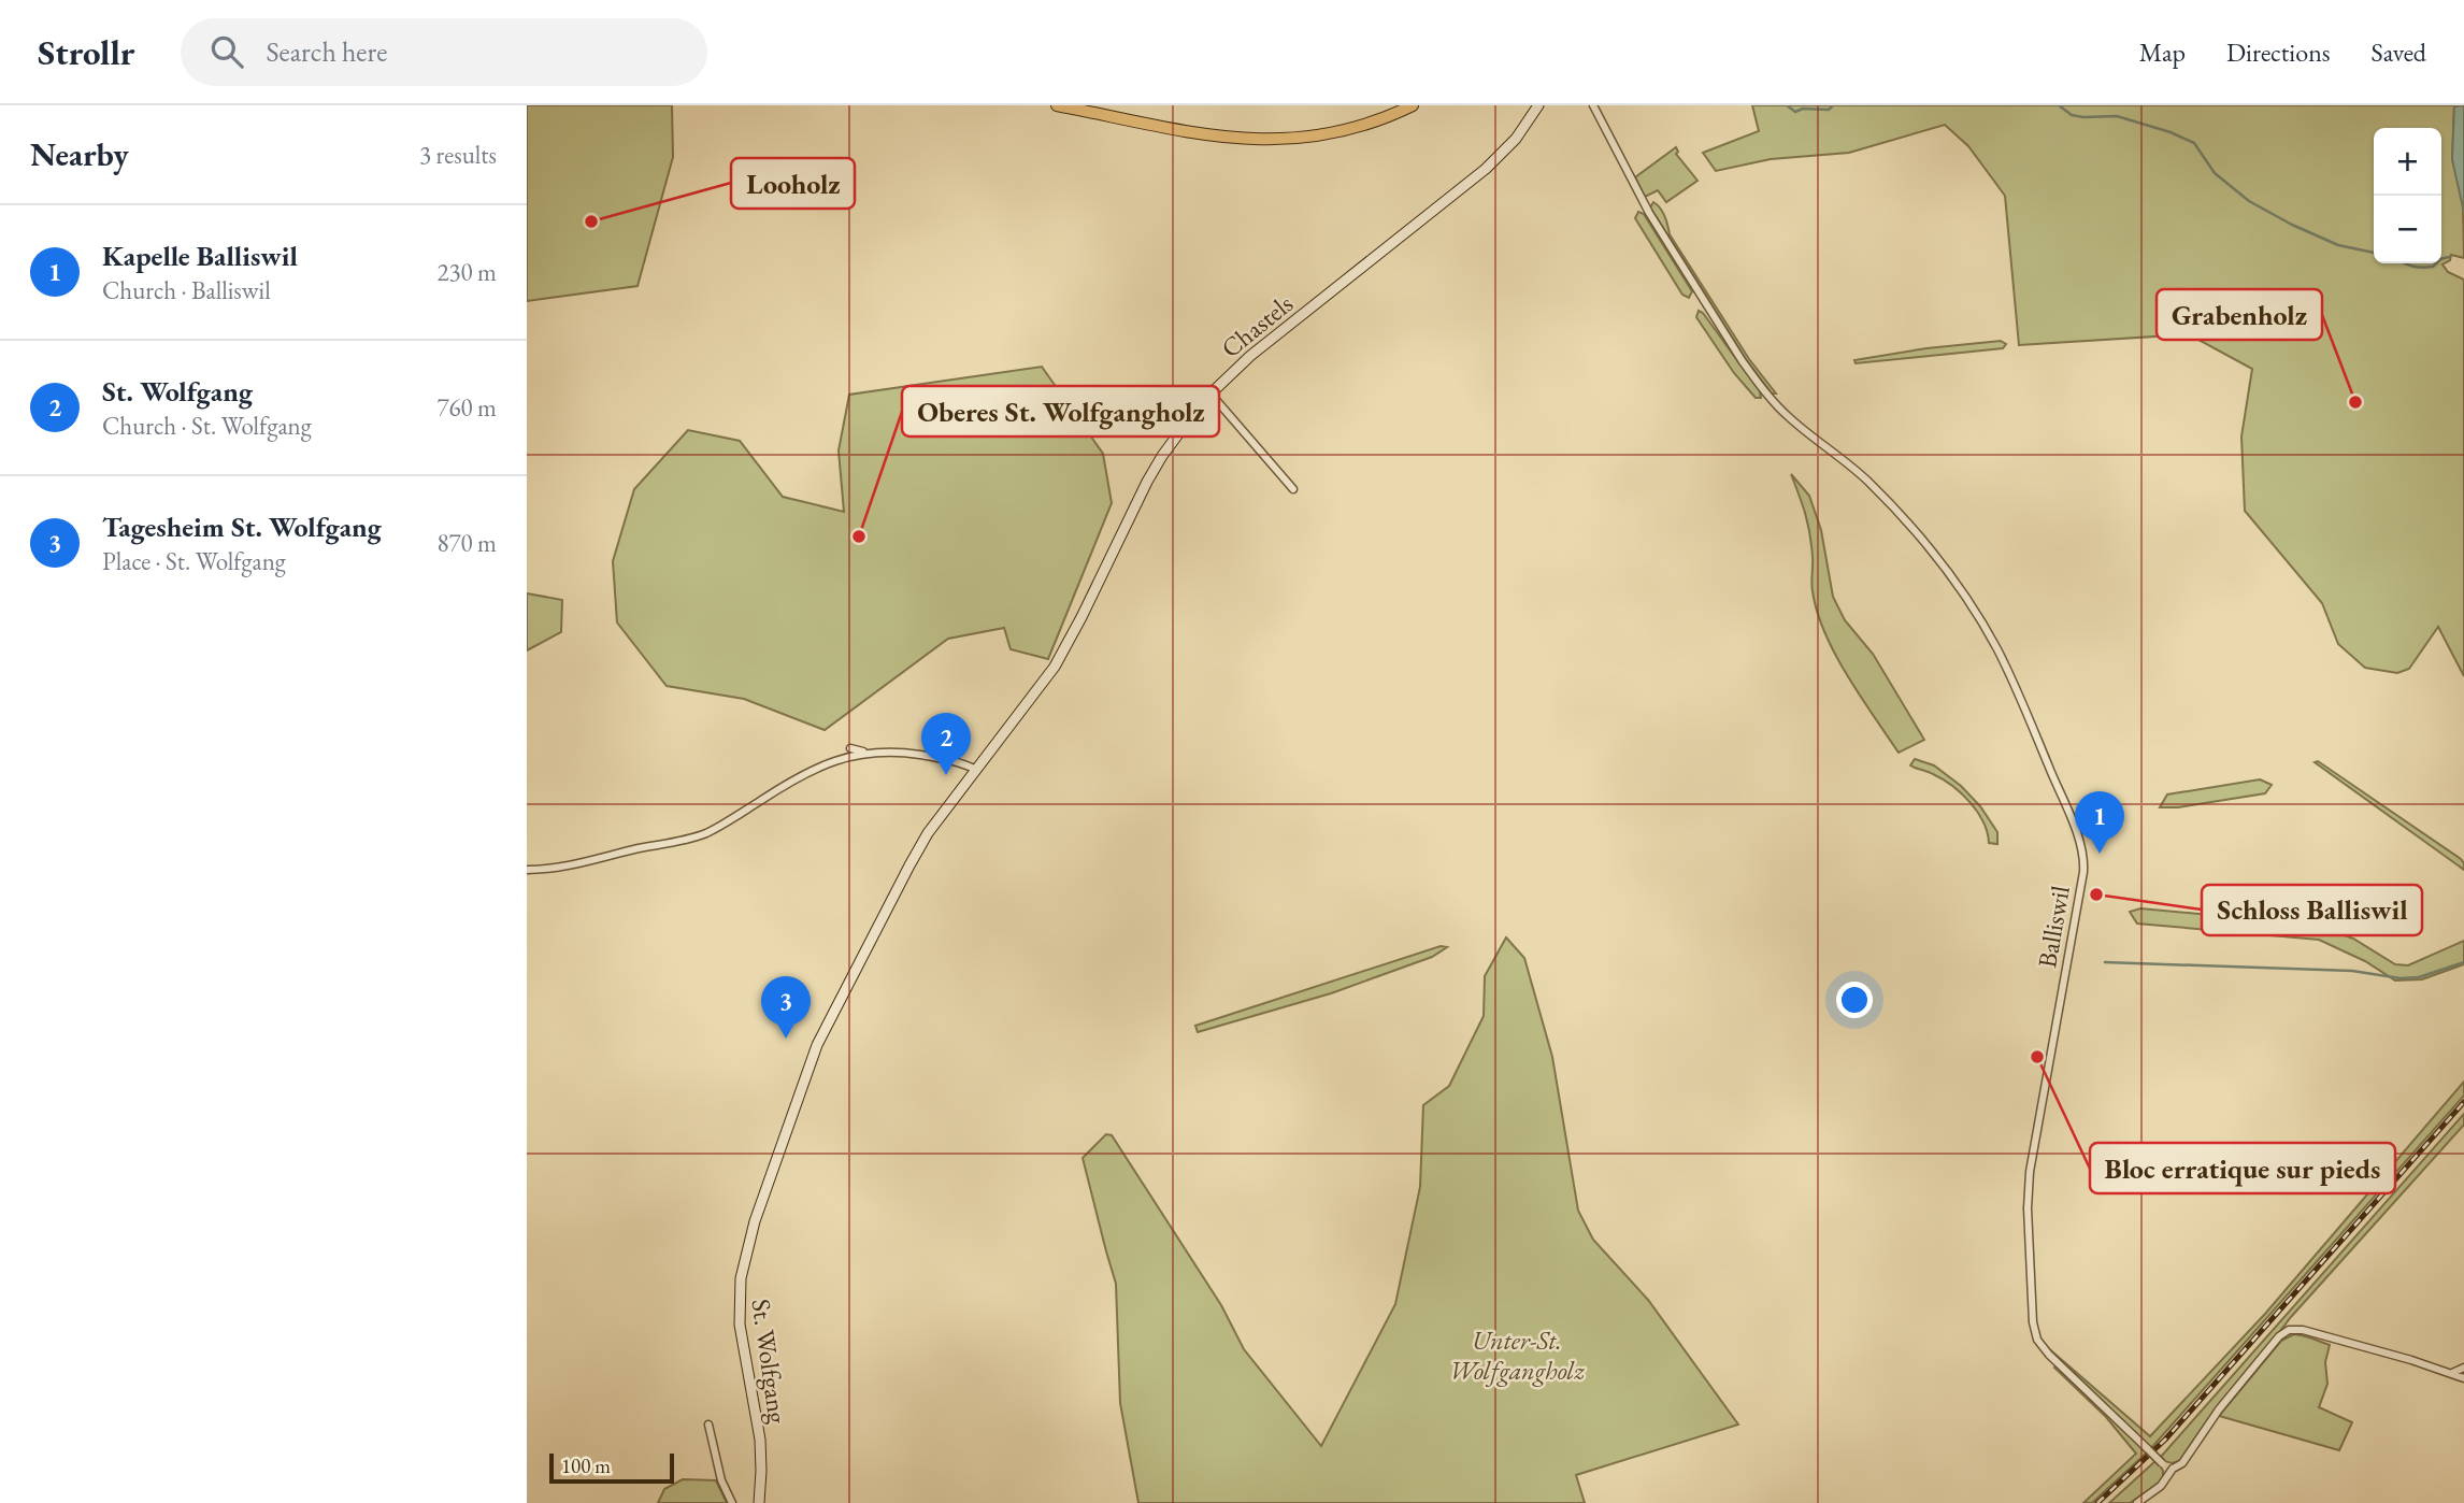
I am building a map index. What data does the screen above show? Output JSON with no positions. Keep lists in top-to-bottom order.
{
  "streets": {
    "main road": ["Chastels", "St. Wolfgang"],
    "street": ["Balliswil"]
  },
  "crossings": [
    ["Chastels", "St. Wolfgang"]
  ],
  "parks": ["Unter-St. Wolfgangholz"],
  "places": [
    "Looholz",
    "Grabenholz",
    "Oberes St. Wolfgangholz",
    "Schloss Balliswil",
    "Bloc erratique sur pieds"
  ],
  "scale_bar": "100 m",
  "page": {
    "header": "Strollr",
    "search": "Search here",
    "nav": ["Map", "Directions", "Saved"],
    "heading": ["Nearby", "3 results"],
    "map_buttons": ["+", "−"],
    "list": [
      {
        "mark": "1",
        "name": "Kapelle Balliswil",
        "note": "Church · Balliswil",
        "value": "230 m"
      },
      {
        "mark": "2",
        "name": "St. Wolfgang",
        "note": "Church · St. Wolfgang",
        "value": "760 m"
      },
      {
        "mark": "3",
        "name": "Tagesheim St. Wolfgang",
        "note": "Place · St. Wolfgang",
        "value": "870 m"
      }
    ],
    "pins": ["2", "1", "3"],
    "scale": "100 m"
  }
}
